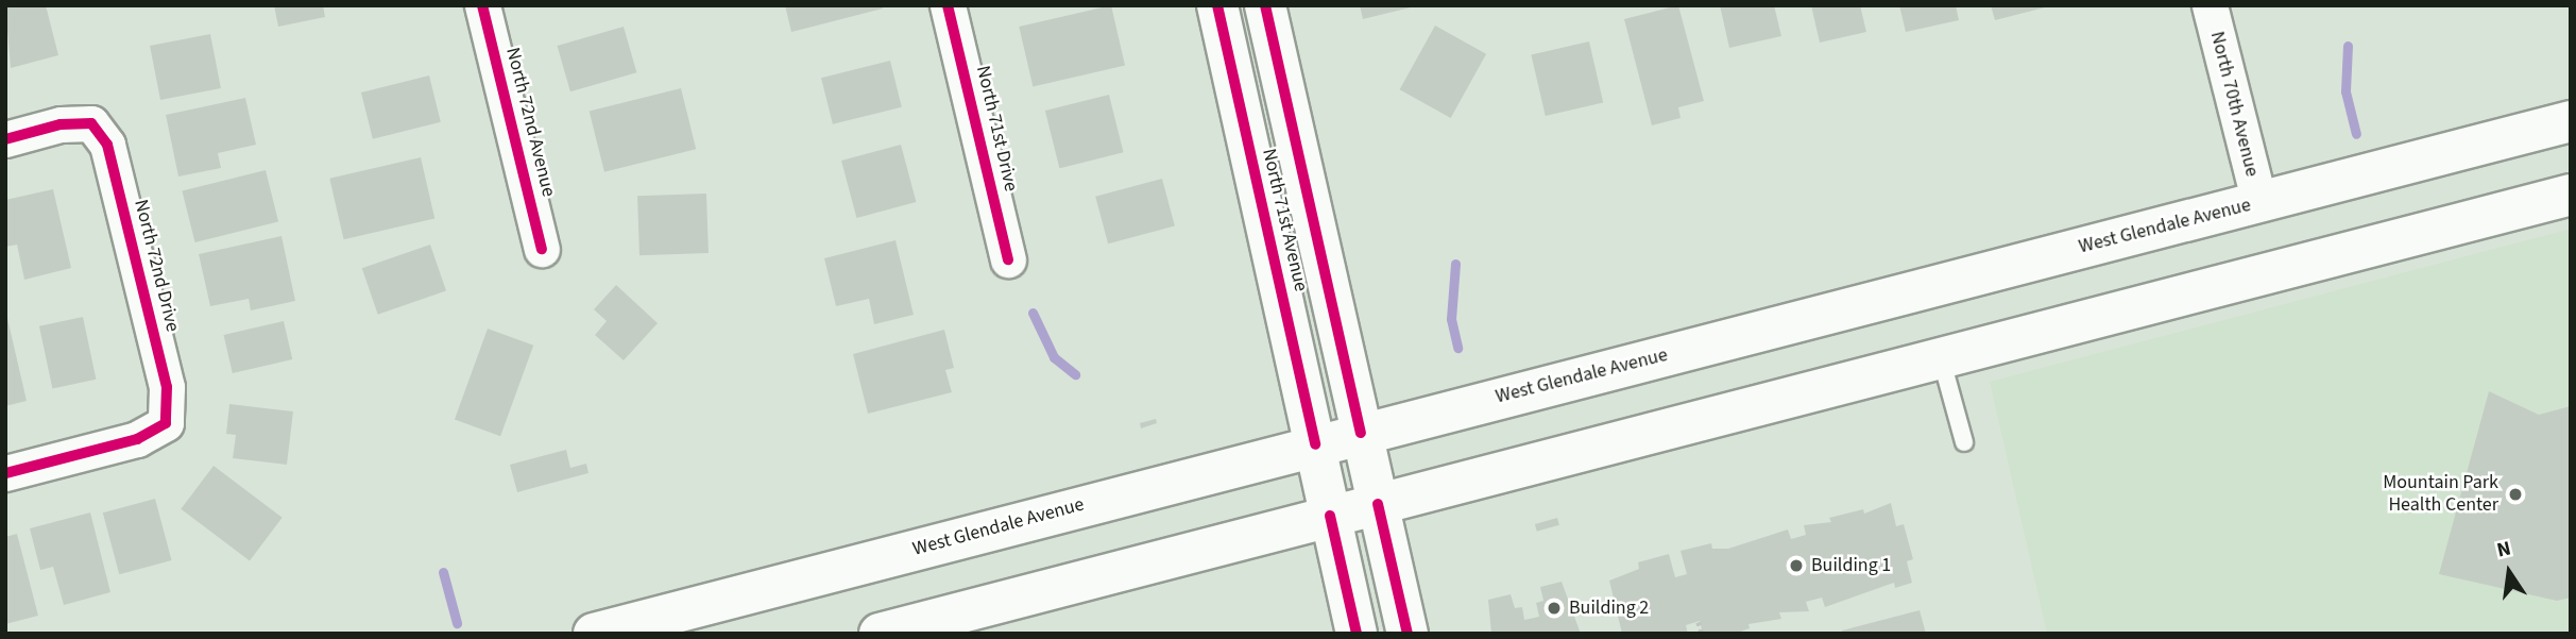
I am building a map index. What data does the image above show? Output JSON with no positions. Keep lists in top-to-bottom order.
{
  "streets": {
    "main road": ["North 71st Avenue", "West Glendale Avenue"],
    "street": [
      "North 70th Avenue",
      "North 72nd Avenue",
      "North 71st Drive",
      "North 72nd Drive"
    ]
  },
  "crossings": [
    ["North 70th Avenue", "West Glendale Avenue"],
    ["North 71st Avenue", "West Glendale Avenue"]
  ],
  "places": ["Mountain Park Health Center", "Building 1", "Building 2"],
  "north": "top"
}
